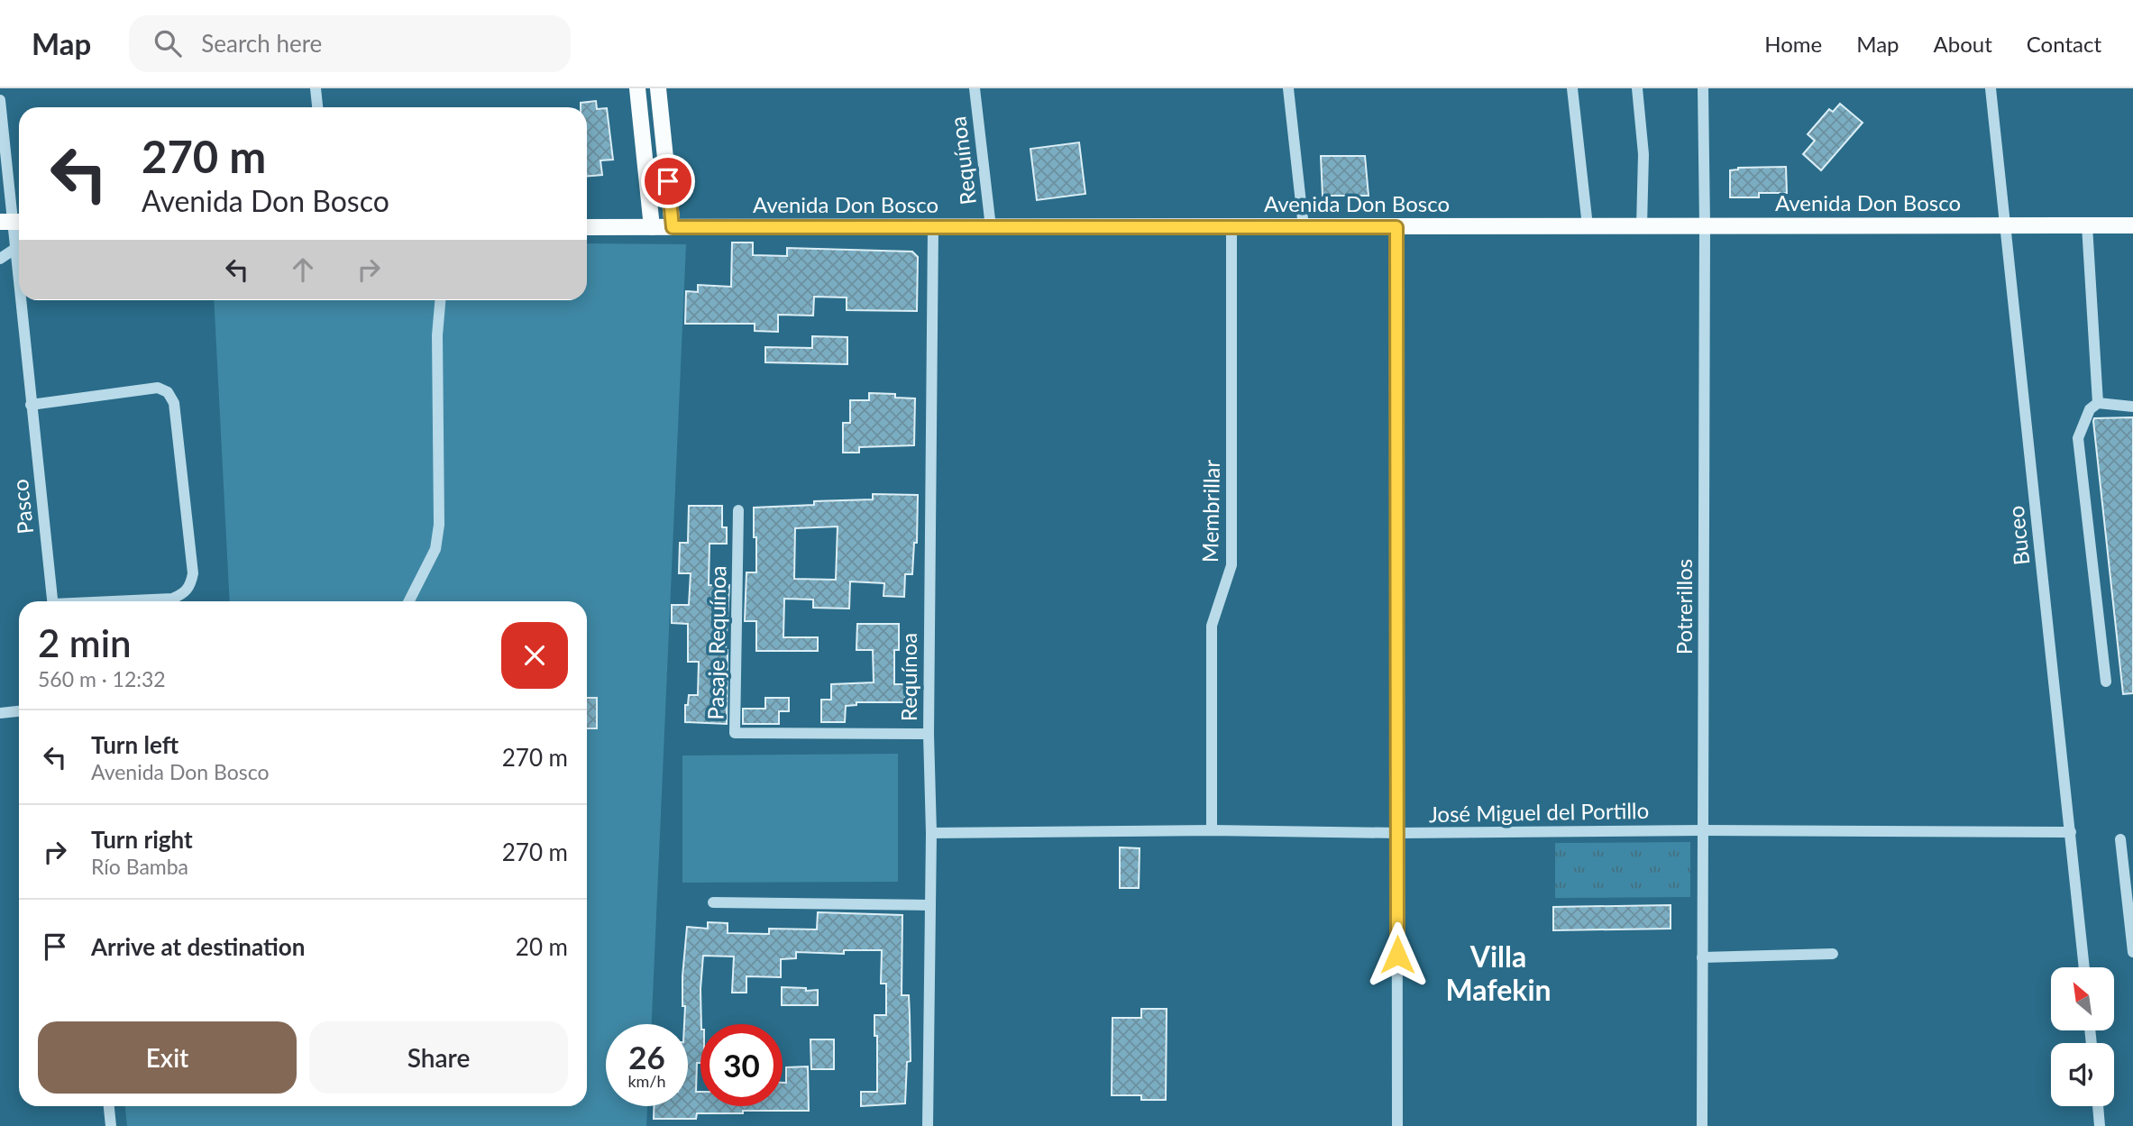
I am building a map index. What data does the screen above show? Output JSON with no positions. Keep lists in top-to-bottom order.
{
  "streets": {
    "main road": ["Avenida Don Bosco"],
    "street": [
      "Requínoa",
      "Pasco",
      "Membrillar",
      "Buceo",
      "Potrerillos",
      "Pasaje Requínoa",
      "José Miguel del Portillo"
    ]
  },
  "crossings": [
    ["Requínoa", "Avenida Don Bosco"],
    ["Requínoa", "Pasaje Requínoa"],
    ["Requínoa", "José Miguel del Portillo"],
    ["Avenida Don Bosco", "Membrillar"],
    ["Avenida Don Bosco", "Buceo"],
    ["Avenida Don Bosco", "Potrerillos"],
    ["Membrillar", "José Miguel del Portillo"],
    ["Buceo", "José Miguel del Portillo"],
    ["Potrerillos", "José Miguel del Portillo"]
  ],
  "districts": ["Villa Mafekin"],
  "north": "top left",
  "page": {
    "header": "Map",
    "search": "Search here",
    "nav": [
      "Home",
      "Map",
      "About",
      "Contact"
    ],
    "turn": ["270 m", "Avenida Don Bosco"],
    "heading": ["2 min", "560 m · 12:32"],
    "list": [
      {
        "name": "Turn left",
        "note": "Avenida Don Bosco",
        "value": "270 m"
      },
      {
        "name": "Turn right",
        "note": "Río Bamba",
        "value": "270 m"
      },
      {
        "name": "Arrive at destination",
        "value": "20 m"
      }
    ],
    "buttons": ["Exit", "Share"],
    "speed": "26 km/h",
    "limit": "30"
  }
}
